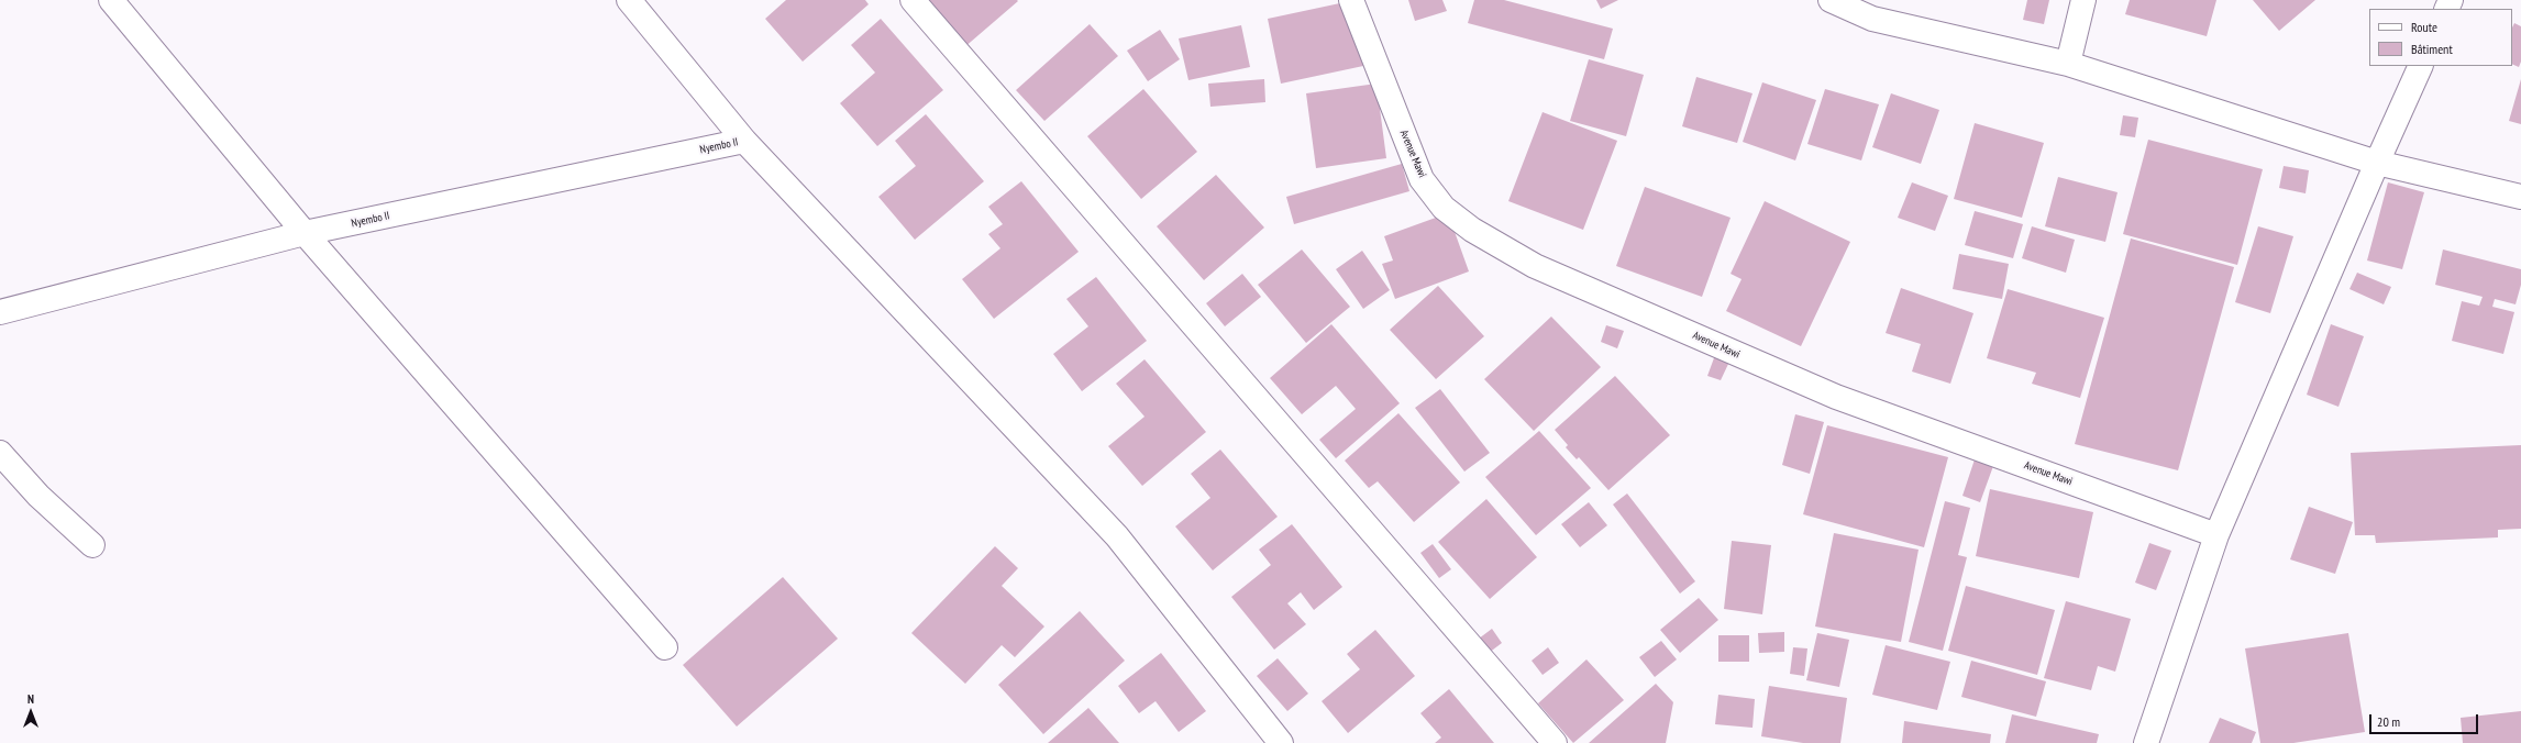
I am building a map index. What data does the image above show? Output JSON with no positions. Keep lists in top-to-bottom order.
{
  "streets": {
    "street": ["Nyembo II", "Avenue Mawi"]
  },
  "legend": ["Route", "Bâtiment"],
  "scale_bar": "20 m",
  "north": "top"
}
